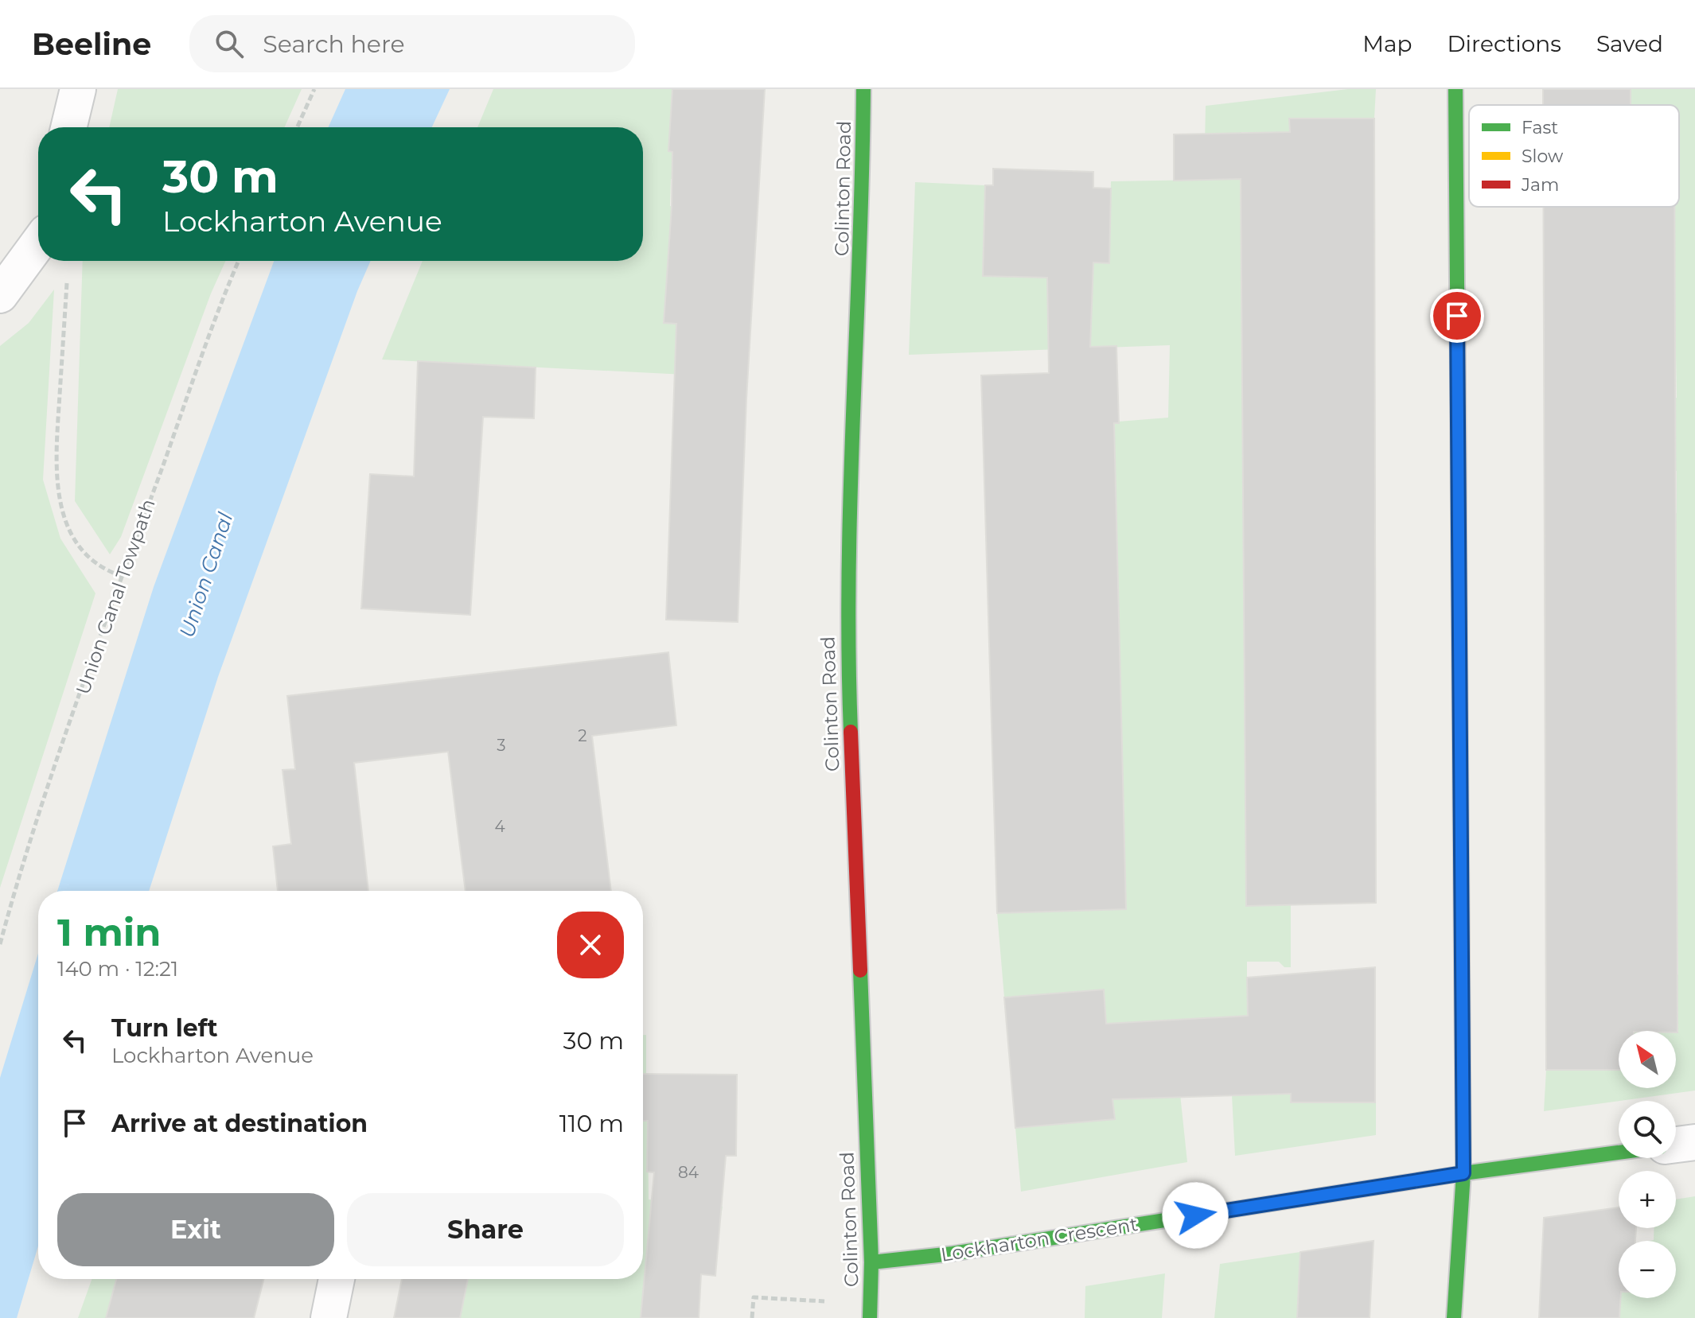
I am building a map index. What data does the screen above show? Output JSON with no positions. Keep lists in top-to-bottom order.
{
  "streets": {
    "street": ["Colinton Road", "Lockharton Crescent"],
    "path": ["Union Canal Towpath"]
  },
  "crossings": [
    ["Colinton Road", "Lockharton Crescent"]
  ],
  "water": ["Union Canal"],
  "house_numbers": [
    "2",
    "3",
    "4",
    "84"
  ],
  "legend": ["Fast", "Slow", "Jam"],
  "north": "top left",
  "page": {
    "header": "Beeline",
    "search": "Search here",
    "nav": ["Map", "Directions", "Saved"],
    "turn": ["30 m", "Lockharton Avenue"],
    "heading": ["1 min", "140 m · 12:21"],
    "list": [
      {
        "name": "Turn left",
        "note": "Lockharton Avenue",
        "value": "30 m"
      },
      {
        "name": "Arrive at destination",
        "value": "110 m"
      }
    ],
    "map_buttons": ["+", "−"],
    "buttons": ["Exit", "Share"]
  }
}
